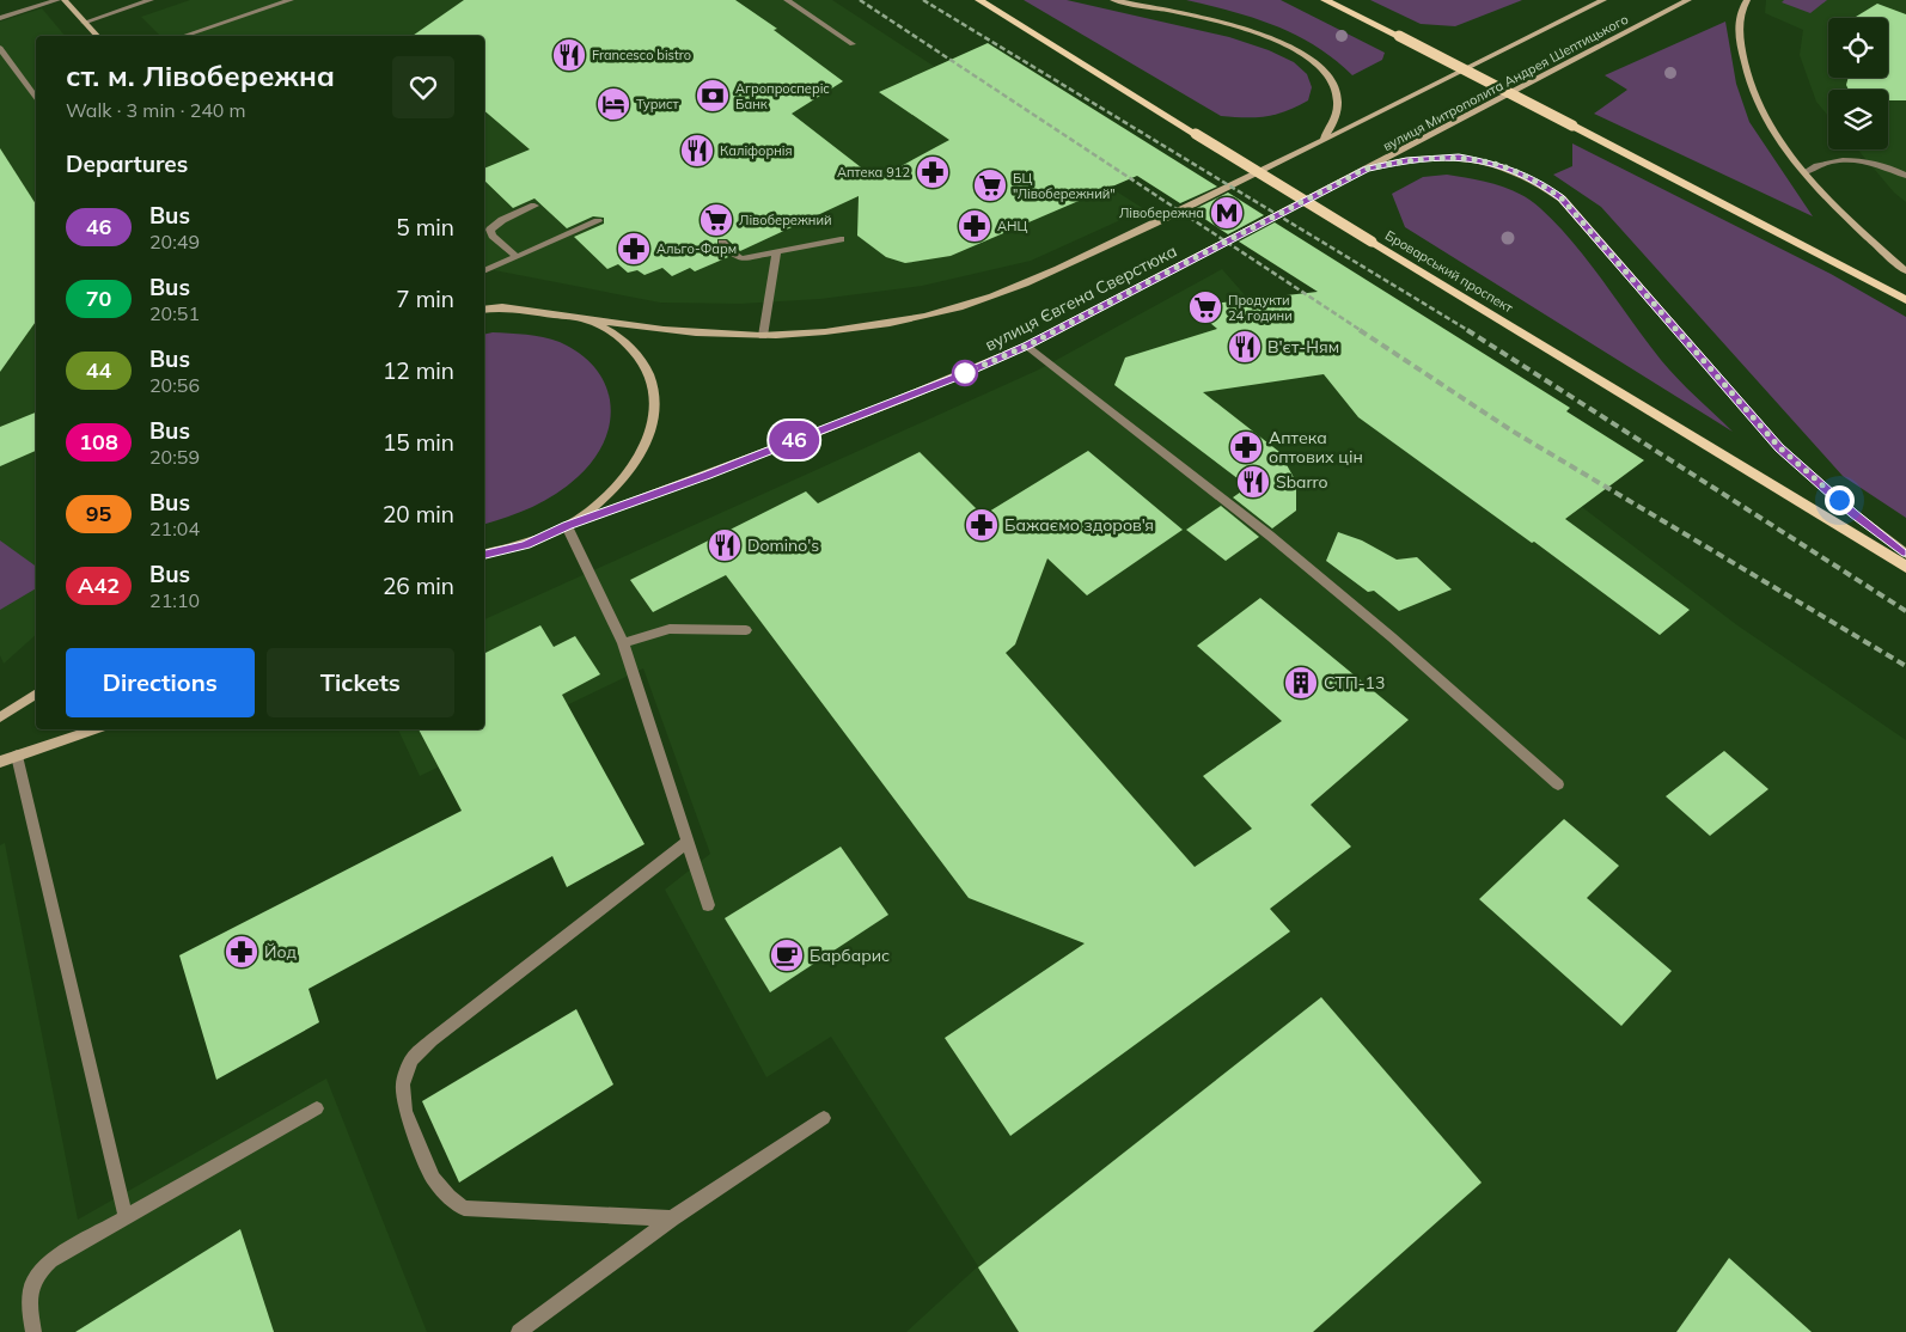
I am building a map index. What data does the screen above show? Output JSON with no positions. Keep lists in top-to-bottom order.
{
  "streets": {
    "main road": ["вулиця Митрополита Андрея Шептицького", "Броварський проспект", "вулиця Євгена Сверстюка"]
  },
  "crossings": [
    ["вулиця Митрополита Андрея Шептицького", "вулиця Євгена Сверстюка"]
  ],
  "places": {
    "restaurant": [
      "Francesco bistro",
      "Каліфорнія",
      "В'єт-Ням",
      "Sbarro",
      "Domino's"
    ],
    "bank": ["Агропросперіс Банк"],
    "hotel": ["Турист"],
    "pharmacy": [
      "Аптека 912",
      "АНЦ",
      "Альго-Фарм",
      "Аптека оптових цін",
      "Бажаємо здоров'я",
      "Йод"
    ],
    "supermarket": ["БЦ \"Лівобережний\"", "Лівобережний", "Продукти 24 години"],
    "metro station": ["Лівобережна"],
    "building": ["СТП-13"],
    "cafe": ["Барбарис"]
  },
  "lines": ["bus line 46"],
  "page": {
    "on_map": "46",
    "heading": [
      ["ст. м. Лівобережна", "Walk · 3 min · 240 m"],
      "Departures"
    ],
    "list": [
      {
        "mark": "46",
        "name": "Bus",
        "note": "20:49",
        "value": "5 min"
      },
      {
        "mark": "70",
        "name": "Bus",
        "note": "20:51",
        "value": "7 min"
      },
      {
        "mark": "44",
        "name": "Bus",
        "note": "20:56",
        "value": "12 min"
      },
      {
        "mark": "108",
        "name": "Bus",
        "note": "20:59",
        "value": "15 min"
      },
      {
        "mark": "95",
        "name": "Bus",
        "note": "21:04",
        "value": "20 min"
      },
      {
        "mark": "А42",
        "name": "Bus",
        "note": "21:10",
        "value": "26 min"
      }
    ],
    "buttons": ["Directions", "Tickets"]
  }
}
